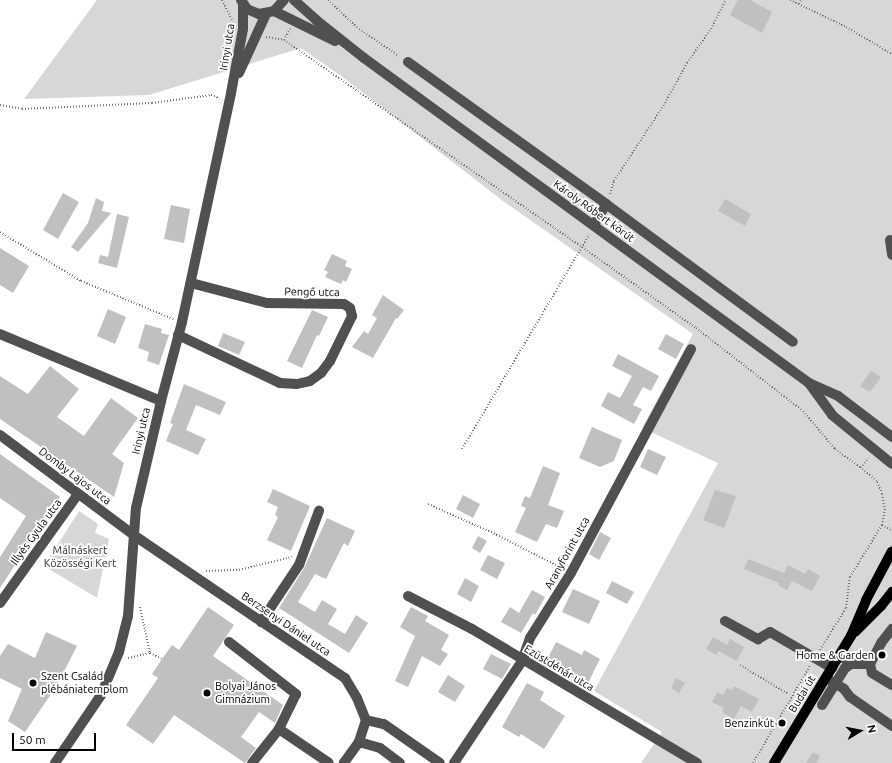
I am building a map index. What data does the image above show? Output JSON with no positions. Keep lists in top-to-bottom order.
{
  "streets": {
    "main road": ["Budai út"],
    "street": [
      "Irinyi utca",
      "Károly Róbert körút",
      "Pengő utca",
      "Domby Lajos utca",
      "Illyés Gyula utca",
      "Aranyforint utca",
      "Berzsenyi Dániel utca",
      "Ezüstdénár utca"
    ]
  },
  "crossings": [
    ["Irinyi utca", "Károly Róbert körút"],
    ["Irinyi utca", "Pengő utca"],
    ["Irinyi utca", "Domby Lajos utca"],
    ["Irinyi utca", "Berzsenyi Dániel utca"],
    ["Domby Lajos utca", "Illyés Gyula utca"],
    ["Domby Lajos utca", "Berzsenyi Dániel utca"],
    ["Aranyforint utca", "Ezüstdénár utca"]
  ],
  "parks": ["Málnáskert Közösségi Kert"],
  "places": [
    "Home & Garden",
    "Szent Család plébániatemplom",
    "Bolyai János Gimnázium",
    "Benzinkút"
  ],
  "scale_bar": "50 m",
  "north": "right"
}
